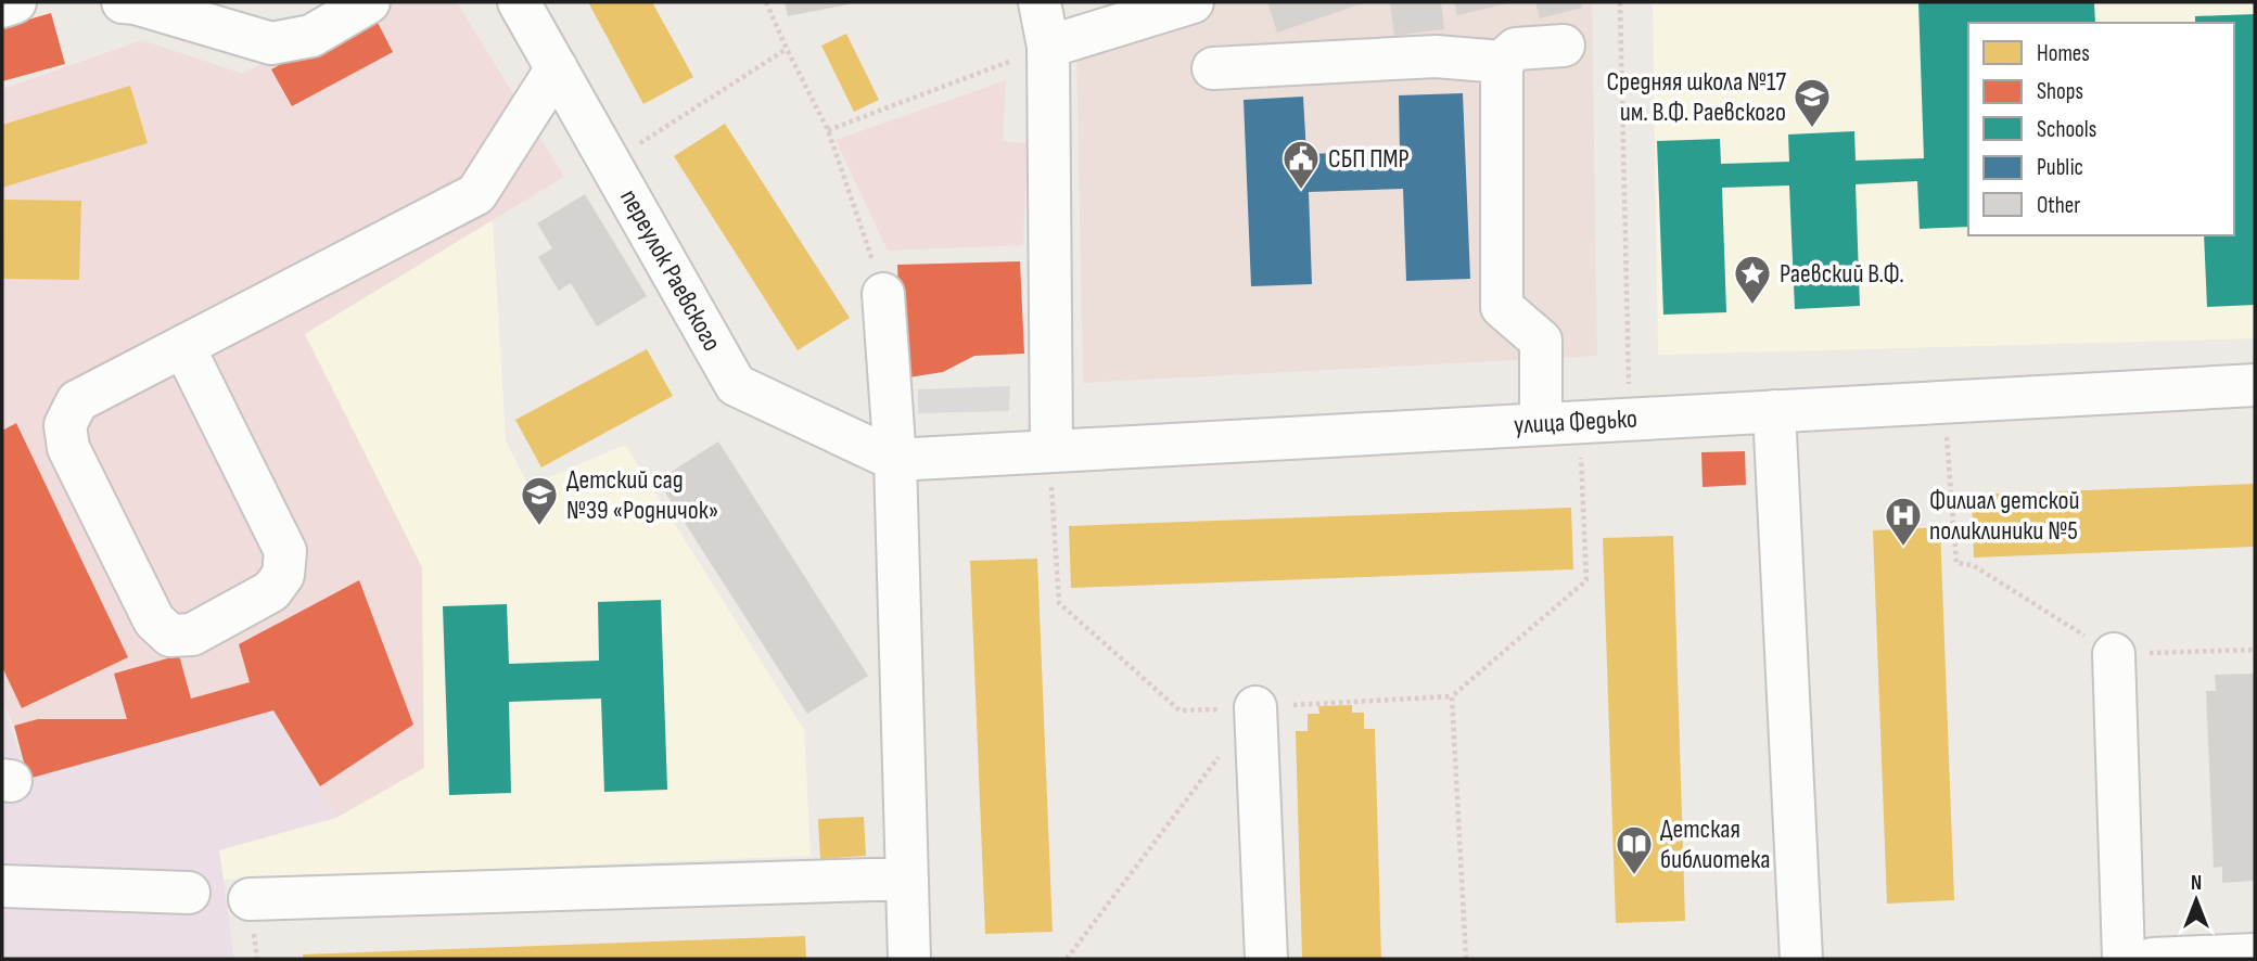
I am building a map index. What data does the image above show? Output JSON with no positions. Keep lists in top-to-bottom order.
{
  "streets": {
    "street": ["переулок Раевского", "улица Федько"]
  },
  "crossings": [
    ["переулок Раевского", "улица Федько"]
  ],
  "places": {
    "school or university": ["Средняя школа №17 им. В.Ф. Раевского", "Детский сад №39 «Родничок»"],
    "public building": ["СБП ПМР"],
    "place": ["Раевский В.Ф."],
    "hospital": ["Филиал детской поликлиники №5"],
    "library": ["Детская библиотека"]
  },
  "legend": [
    "Homes",
    "Shops",
    "Schools",
    "Public",
    "Other"
  ],
  "north": "top"
}
